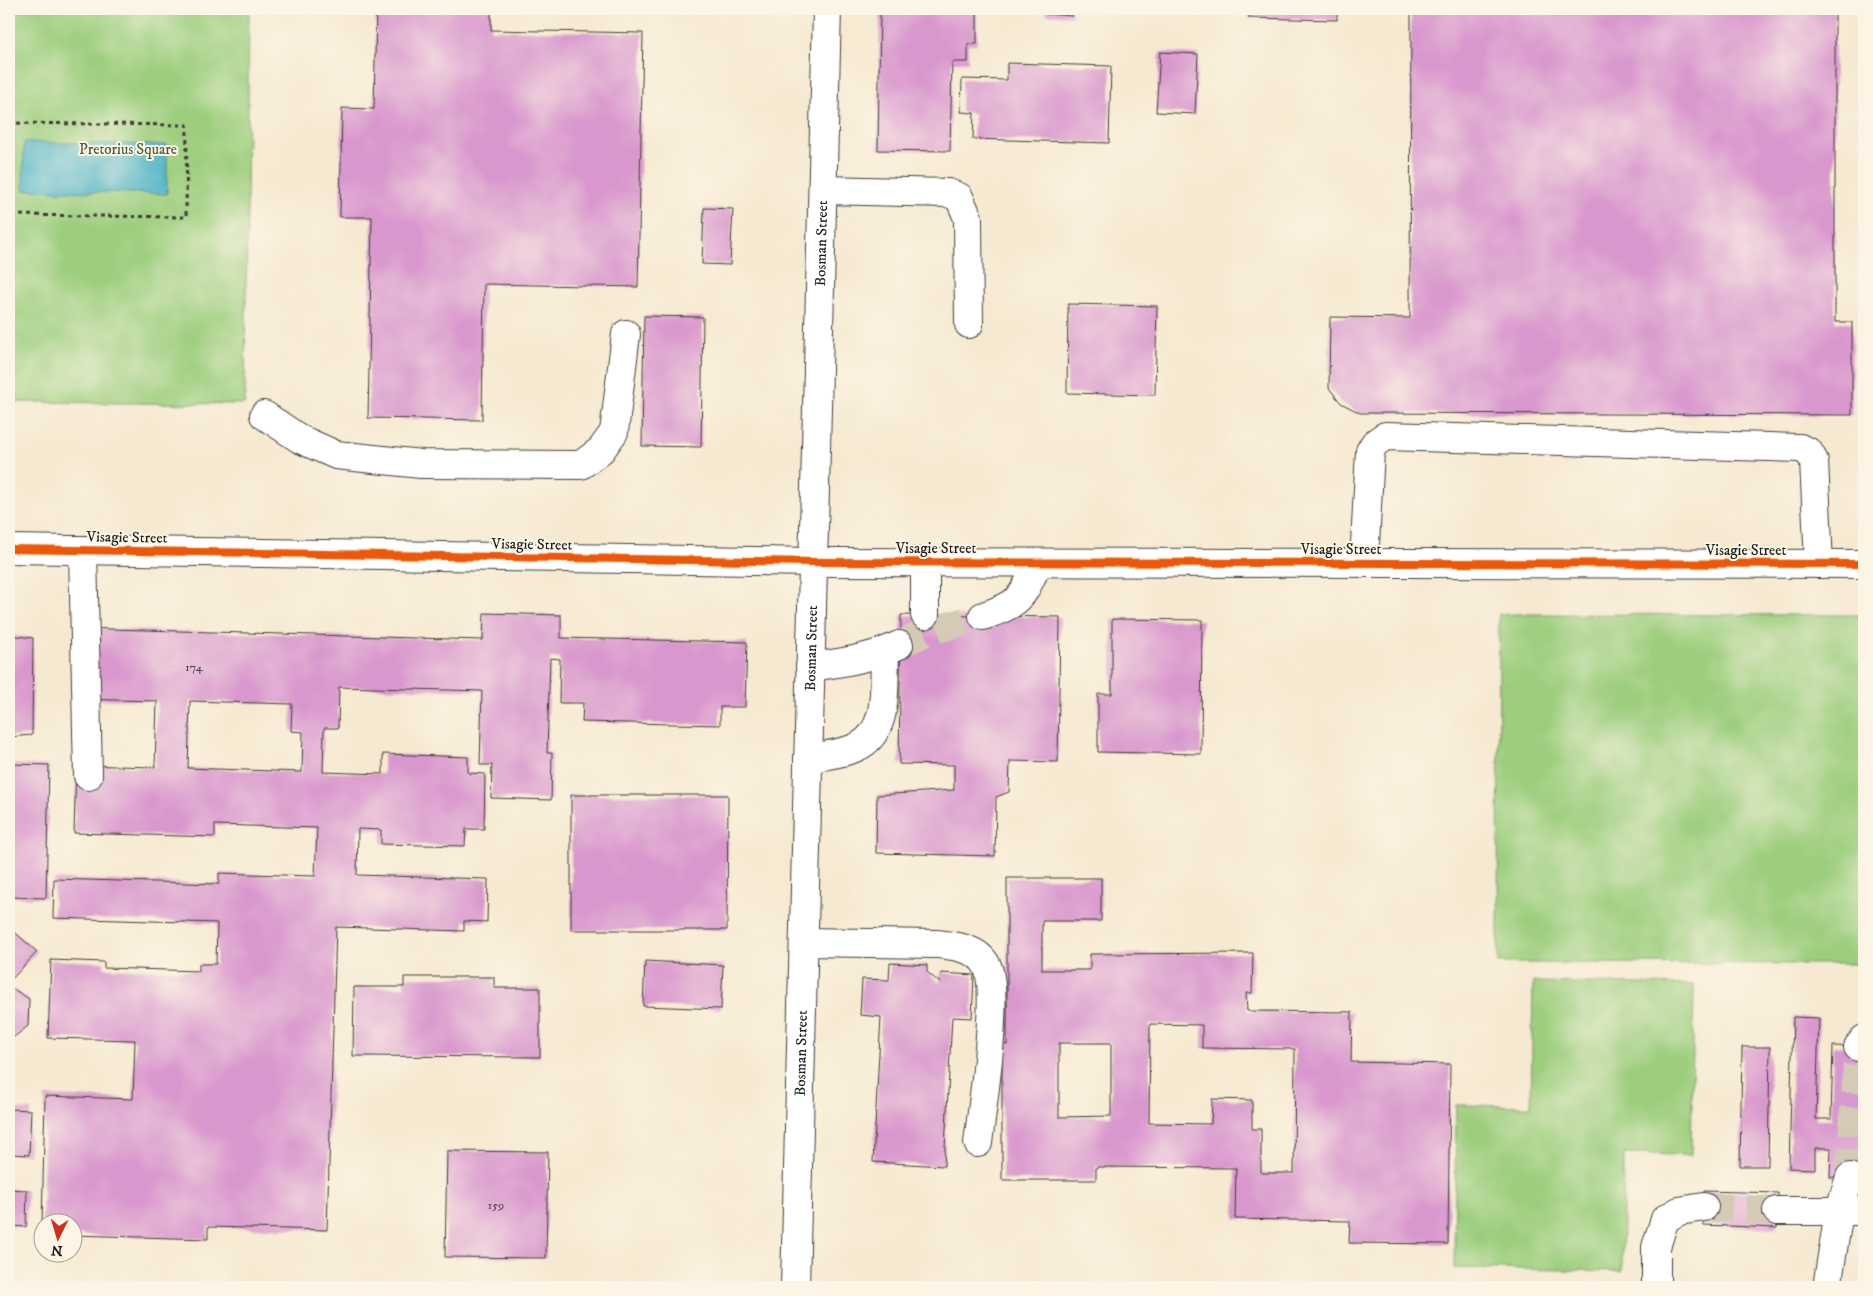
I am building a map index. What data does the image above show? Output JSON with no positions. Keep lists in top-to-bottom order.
{
  "streets": {
    "street": ["Bosman Street", "Visagie Street"]
  },
  "crossings": [
    ["Bosman Street", "Visagie Street"]
  ],
  "parks": ["Pretorius Square"],
  "house_numbers": ["174", "159"],
  "north": "bottom"
}
